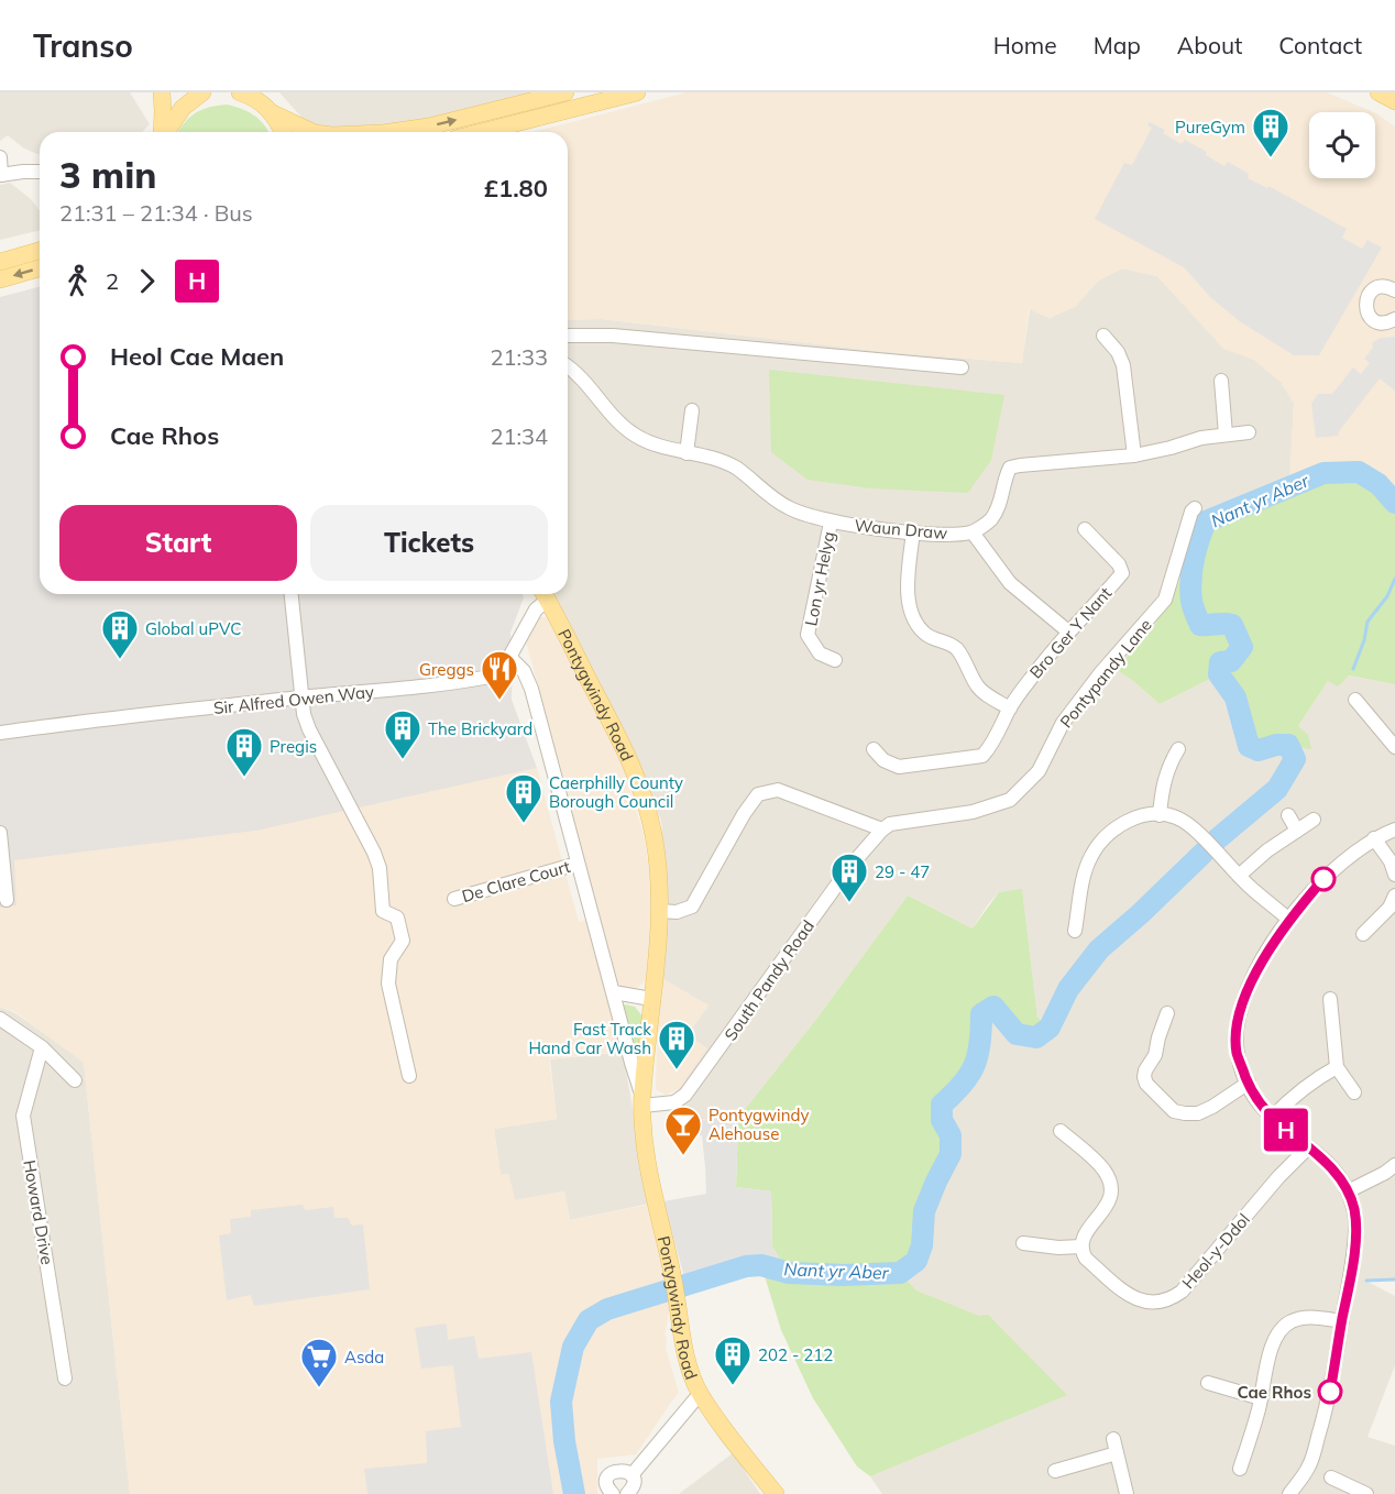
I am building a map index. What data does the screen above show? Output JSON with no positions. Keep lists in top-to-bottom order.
{
  "streets": {
    "main road": ["Pontygwindy Road"],
    "street": [
      "Waun Draw",
      "Lon yr Helyg",
      "Bro Ger Y Nant",
      "Pontypandy Lane",
      "Sir Alfred Owen Way",
      "De Clare Court",
      "South Pandy Road",
      "Howard Drive",
      "Heol-y-Ddol"
    ]
  },
  "crossings": [
    ["Waun Draw", "Lon yr Helyg"],
    ["Pontypandy Lane", "South Pandy Road"],
    ["Pontygwindy Road", "Sir Alfred Owen Way"],
    ["Pontygwindy Road", "De Clare Court"],
    ["Pontygwindy Road", "South Pandy Road"]
  ],
  "water": ["Nant yr Aber"],
  "places": {
    "building": [
      "PureGym",
      "Global uPVC",
      "The Brickyard",
      "Pregis",
      "Caerphilly County Borough Council",
      "29 - 47",
      "Fast Track Hand Car Wash",
      "202 - 212"
    ],
    "restaurant": ["Greggs"],
    "bar": ["Pontygwindy Alehouse"],
    "supermarket": ["Asda"],
    "other": ["Cae Rhos"]
  },
  "lines": ["bus line H"],
  "page": {
    "header": "Transo",
    "nav": [
      "Home",
      "Map",
      "About",
      "Contact"
    ],
    "on_map": "H",
    "heading": ["3 min", "21:31 – 21:34 · Bus", "£1.80"],
    "legs": ["2", "H"],
    "list": [
      {
        "name": "Heol Cae Maen",
        "value": "21:33"
      },
      {
        "name": "Cae Rhos",
        "value": "21:34"
      }
    ],
    "buttons": ["Start", "Tickets"]
  }
}
